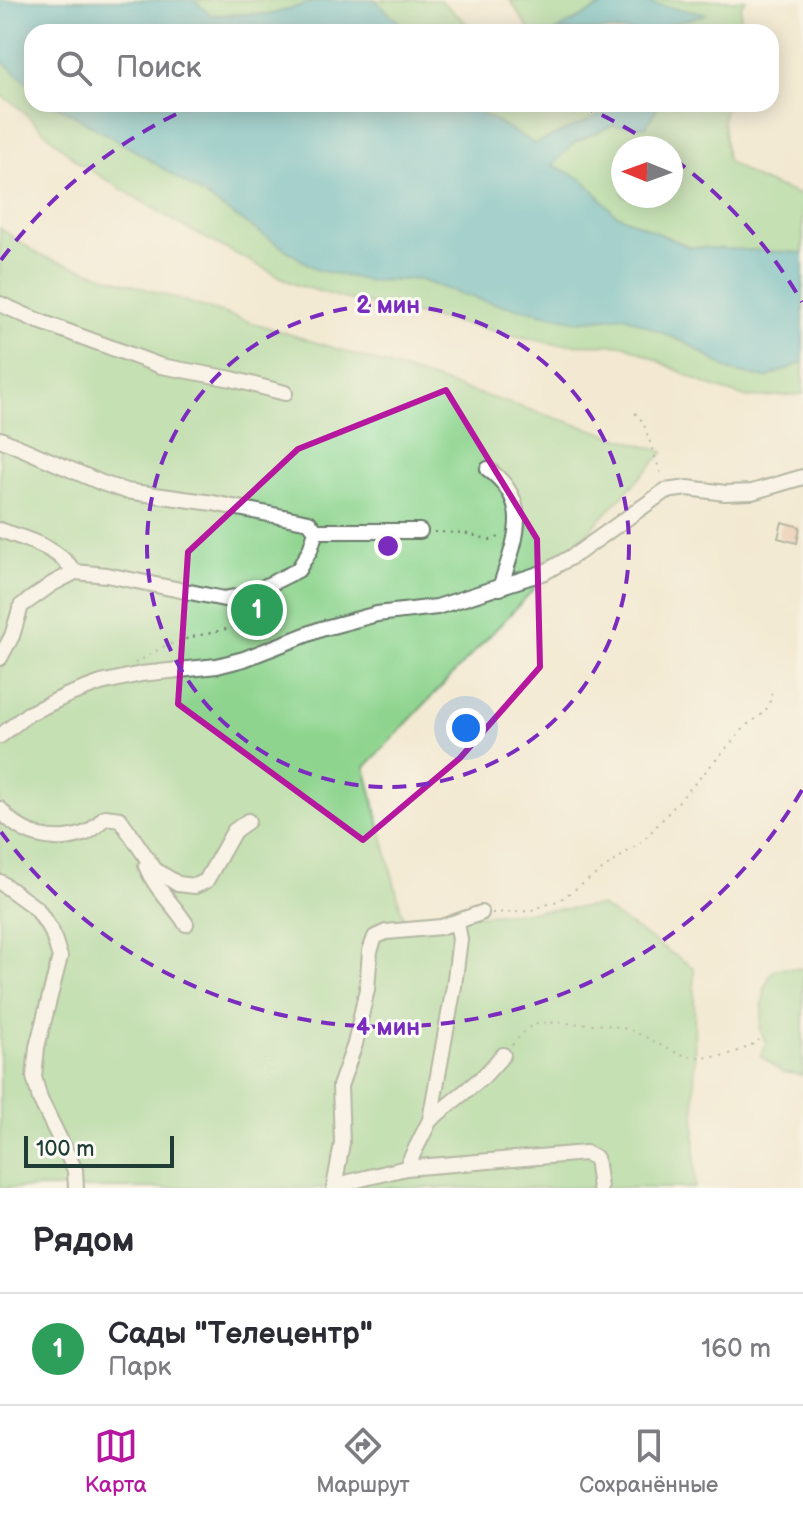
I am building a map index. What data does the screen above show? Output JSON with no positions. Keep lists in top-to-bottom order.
{
  "scale_bar": "100 m",
  "north": "left",
  "page": {
    "search": "Поиск",
    "pins": "1",
    "scale": "100 m",
    "heading": "Рядом",
    "list": [
      {
        "mark": "1",
        "name": "Сады \"Телецентр\"",
        "note": "Парк",
        "value": "160 m"
      }
    ],
    "nav": ["Карта", "Маршрут", "Сохранённые"]
  },
  "rings": ["2 мин", "4 мин"]
}
